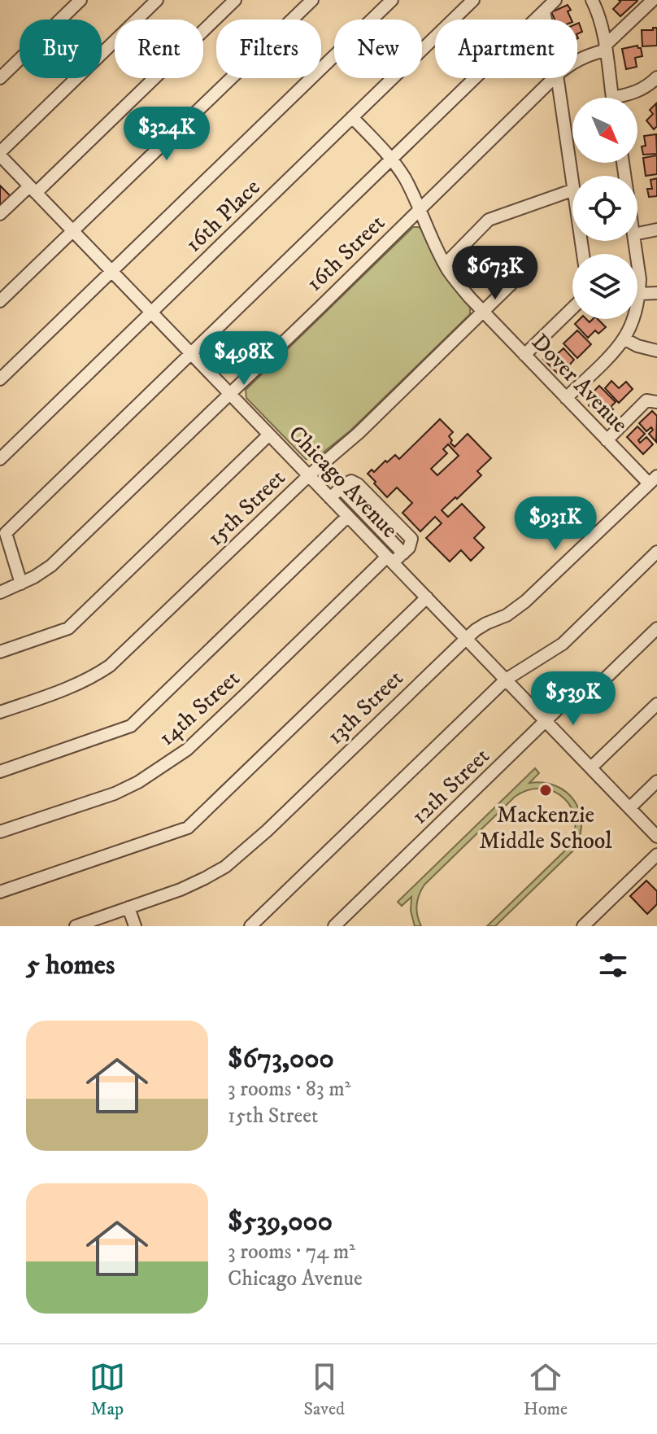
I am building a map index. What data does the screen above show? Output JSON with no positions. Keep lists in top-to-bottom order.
{
  "streets": {
    "street": [
      "16th Place",
      "16th Street",
      "Dover Avenue",
      "Chicago Avenue",
      "15th Street",
      "13th Street",
      "14th Street",
      "12th Street"
    ]
  },
  "crossings": [
    ["16th Place", "Dover Avenue"],
    ["16th Place", "Chicago Avenue"],
    ["16th Street", "Dover Avenue"],
    ["16th Street", "Chicago Avenue"],
    ["Dover Avenue", "15th Street"],
    ["Dover Avenue", "13th Street"],
    ["Chicago Avenue", "15th Street"],
    ["Chicago Avenue", "13th Street"],
    ["Chicago Avenue", "14th Street"],
    ["Chicago Avenue", "12th Street"]
  ],
  "places": ["Mackenzie Middle School"],
  "north": "bottom right",
  "page": {
    "chip": [
      "Buy",
      "Rent",
      "Filters",
      "New",
      "Apartment"
    ],
    "price": [
      "$324K",
      "$673K",
      "$498K",
      "$931K",
      "$539K"
    ],
    "heading": "5 homes",
    "list": [
      {
        "name": "$673,000",
        "note": "3 rooms · 83 m² · 15th Street"
      },
      {
        "name": "$539,000",
        "note": "3 rooms · 74 m² · Chicago Avenue"
      }
    ],
    "tabs": ["Map", "Saved", "Home"]
  }
}
